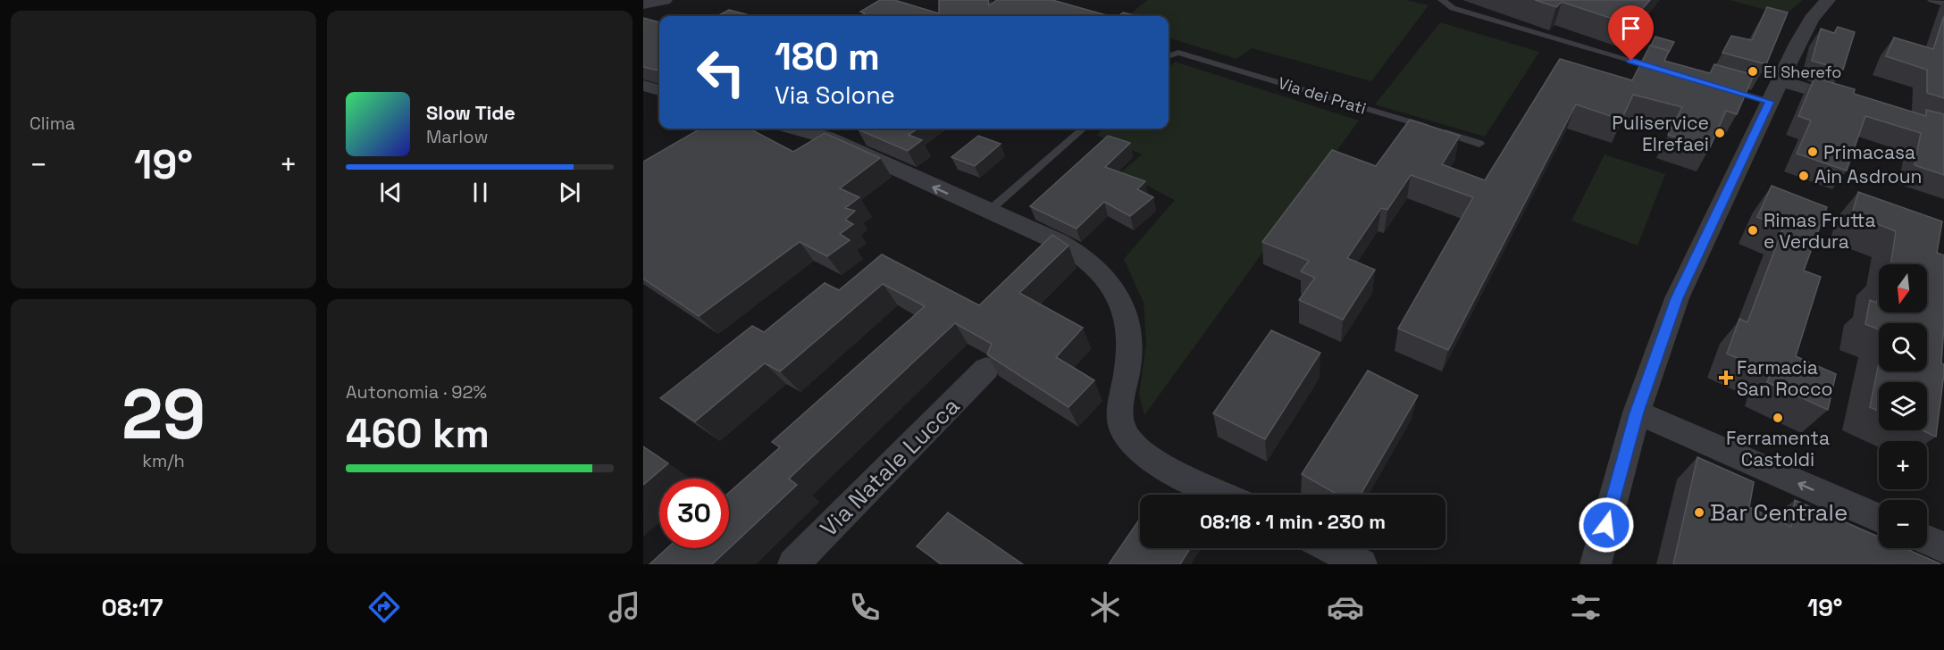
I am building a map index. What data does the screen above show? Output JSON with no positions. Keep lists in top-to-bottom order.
{
  "streets": {
    "street": ["Via Natale Lucca"],
    "lane": ["Via dei Prati"]
  },
  "places": {
    "other": [
      "El Sherefo",
      "Puliservice Elrefaei",
      "Primacasa",
      "Ain Asdroun",
      "Rimas Frutta e Verdura",
      "Ferramenta Castoldi",
      "Bar Centrale"
    ],
    "health": ["Farmacia San Rocco"]
  },
  "north": "bottom",
  "page": {
    "tile": [
      "Clima",
      ["29", "km/h"],
      ["Autonomia · 92%", "460 km"]
    ],
    "turn": ["180 m", "Via Solone"],
    "song": ["Slow Tide", "Marlow"],
    "heat": ["−", "19°", "+"],
    "map_buttons": ["+", "−"],
    "limit": "30",
    "trip": "08:18 · 1 min · 230 m",
    "tabs": ["08:17", "19°"]
  }
}
